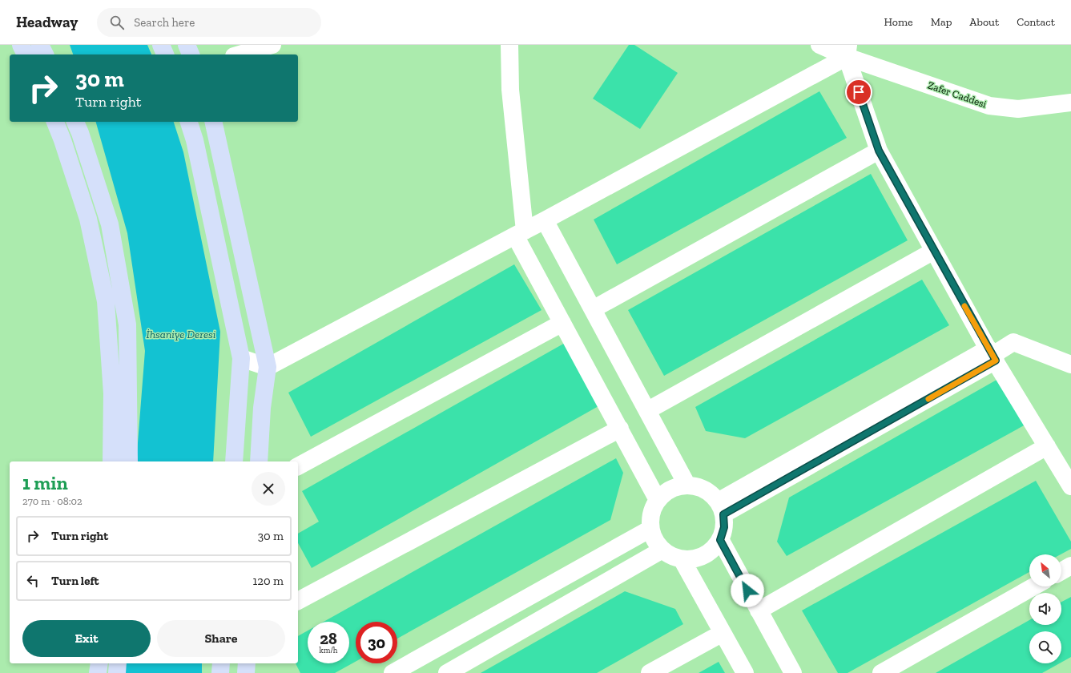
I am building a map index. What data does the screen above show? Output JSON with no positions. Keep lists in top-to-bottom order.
{
  "streets": {
    "street": ["Zafer Caddesi"]
  },
  "water": ["İhsaniye Deresi"],
  "north": "top left",
  "page": {
    "header": "Headway",
    "search": "Search here",
    "nav": [
      "Home",
      "Map",
      "About",
      "Contact"
    ],
    "turn": ["30 m", "Turn right"],
    "heading": ["1 min", "270 m · 08:02"],
    "list": [
      {
        "name": "Turn right",
        "value": "30 m"
      },
      {
        "name": "Turn left",
        "value": "120 m"
      }
    ],
    "buttons": ["Exit", "Share"],
    "speed": "28 km/h",
    "limit": "30"
  }
}
